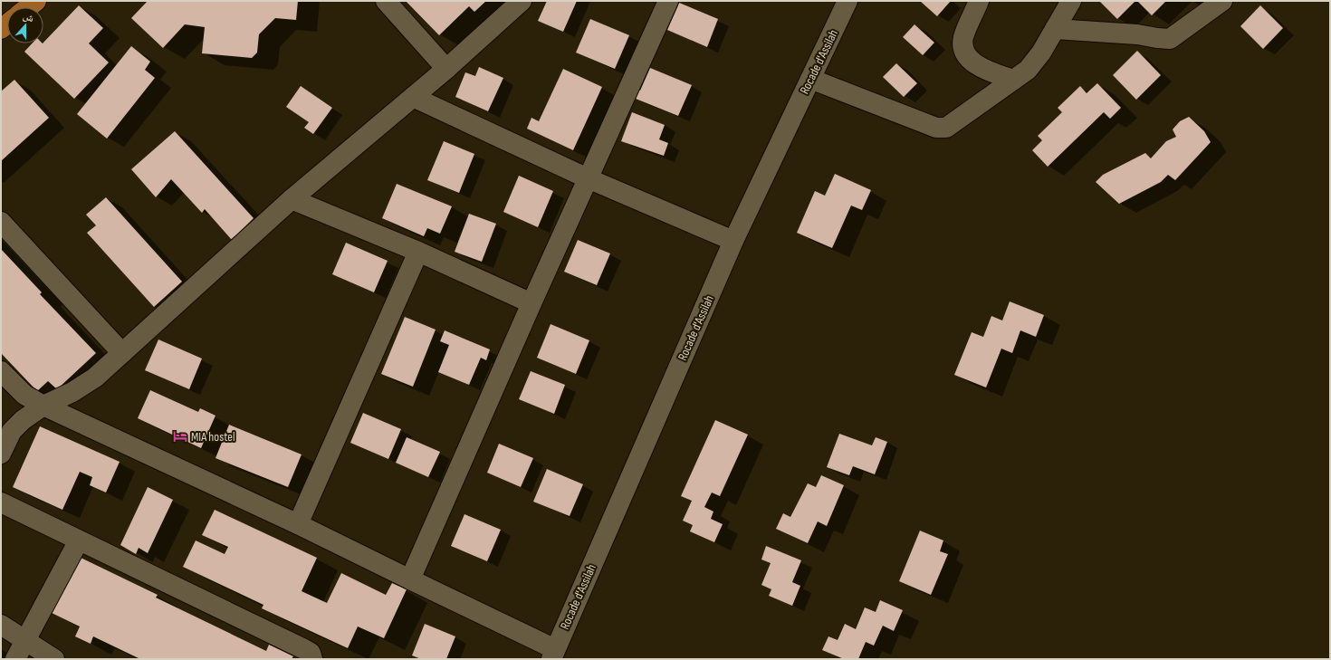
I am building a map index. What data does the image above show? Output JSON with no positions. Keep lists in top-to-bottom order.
{
  "streets": {
    "street": ["Rocade d'Assilah"]
  },
  "places": {
    "hotel": ["MIA hostel"]
  },
  "north": "top"
}
